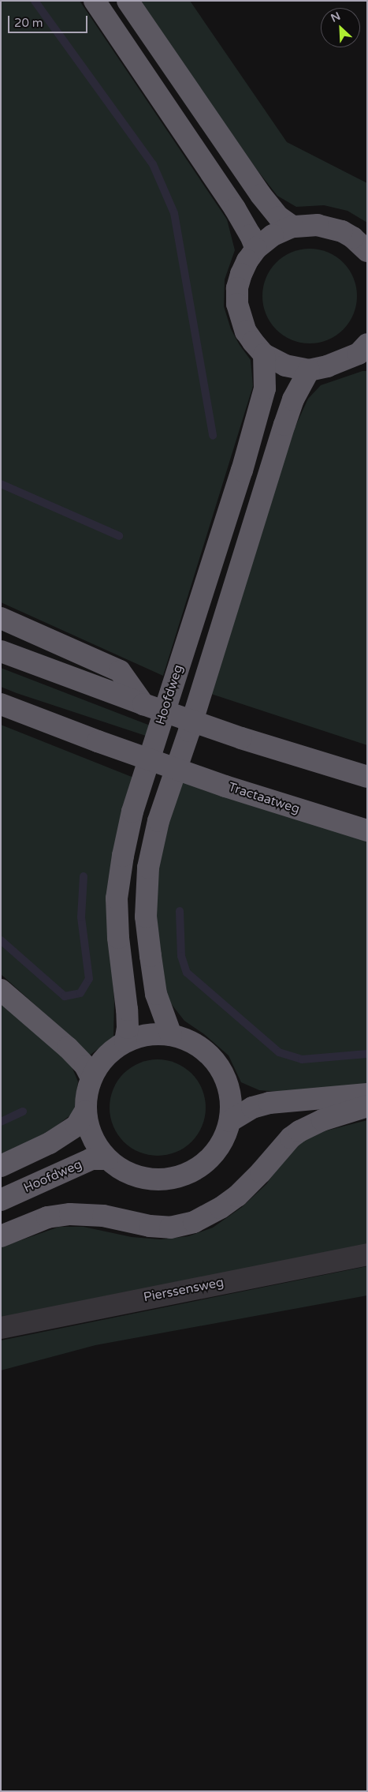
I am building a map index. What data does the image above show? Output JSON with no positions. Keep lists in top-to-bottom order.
{
  "streets": {
    "highway": ["Hoofdweg", "Tractaatweg"],
    "street": ["Pierssensweg"]
  },
  "scale_bar": "20 m",
  "north": "top left"
}
